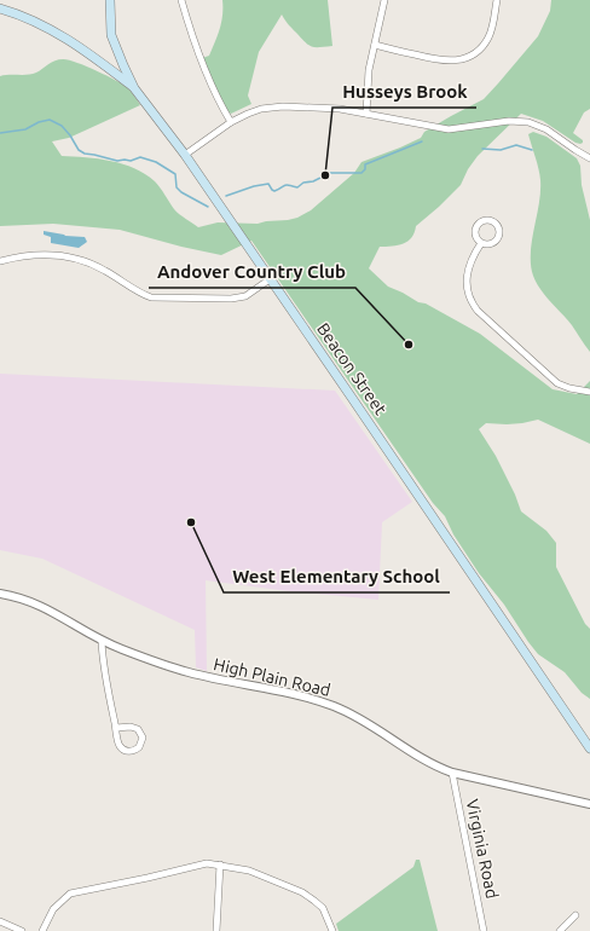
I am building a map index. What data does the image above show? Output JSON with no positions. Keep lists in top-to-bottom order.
{
  "streets": {
    "main road": ["Beacon Street"],
    "street": ["High Plain Road", "Virginia Road"]
  },
  "crossings": [
    ["High Plain Road", "Virginia Road"]
  ],
  "places": ["Husseys Brook", "Andover Country Club", "West Elementary School"]
}
